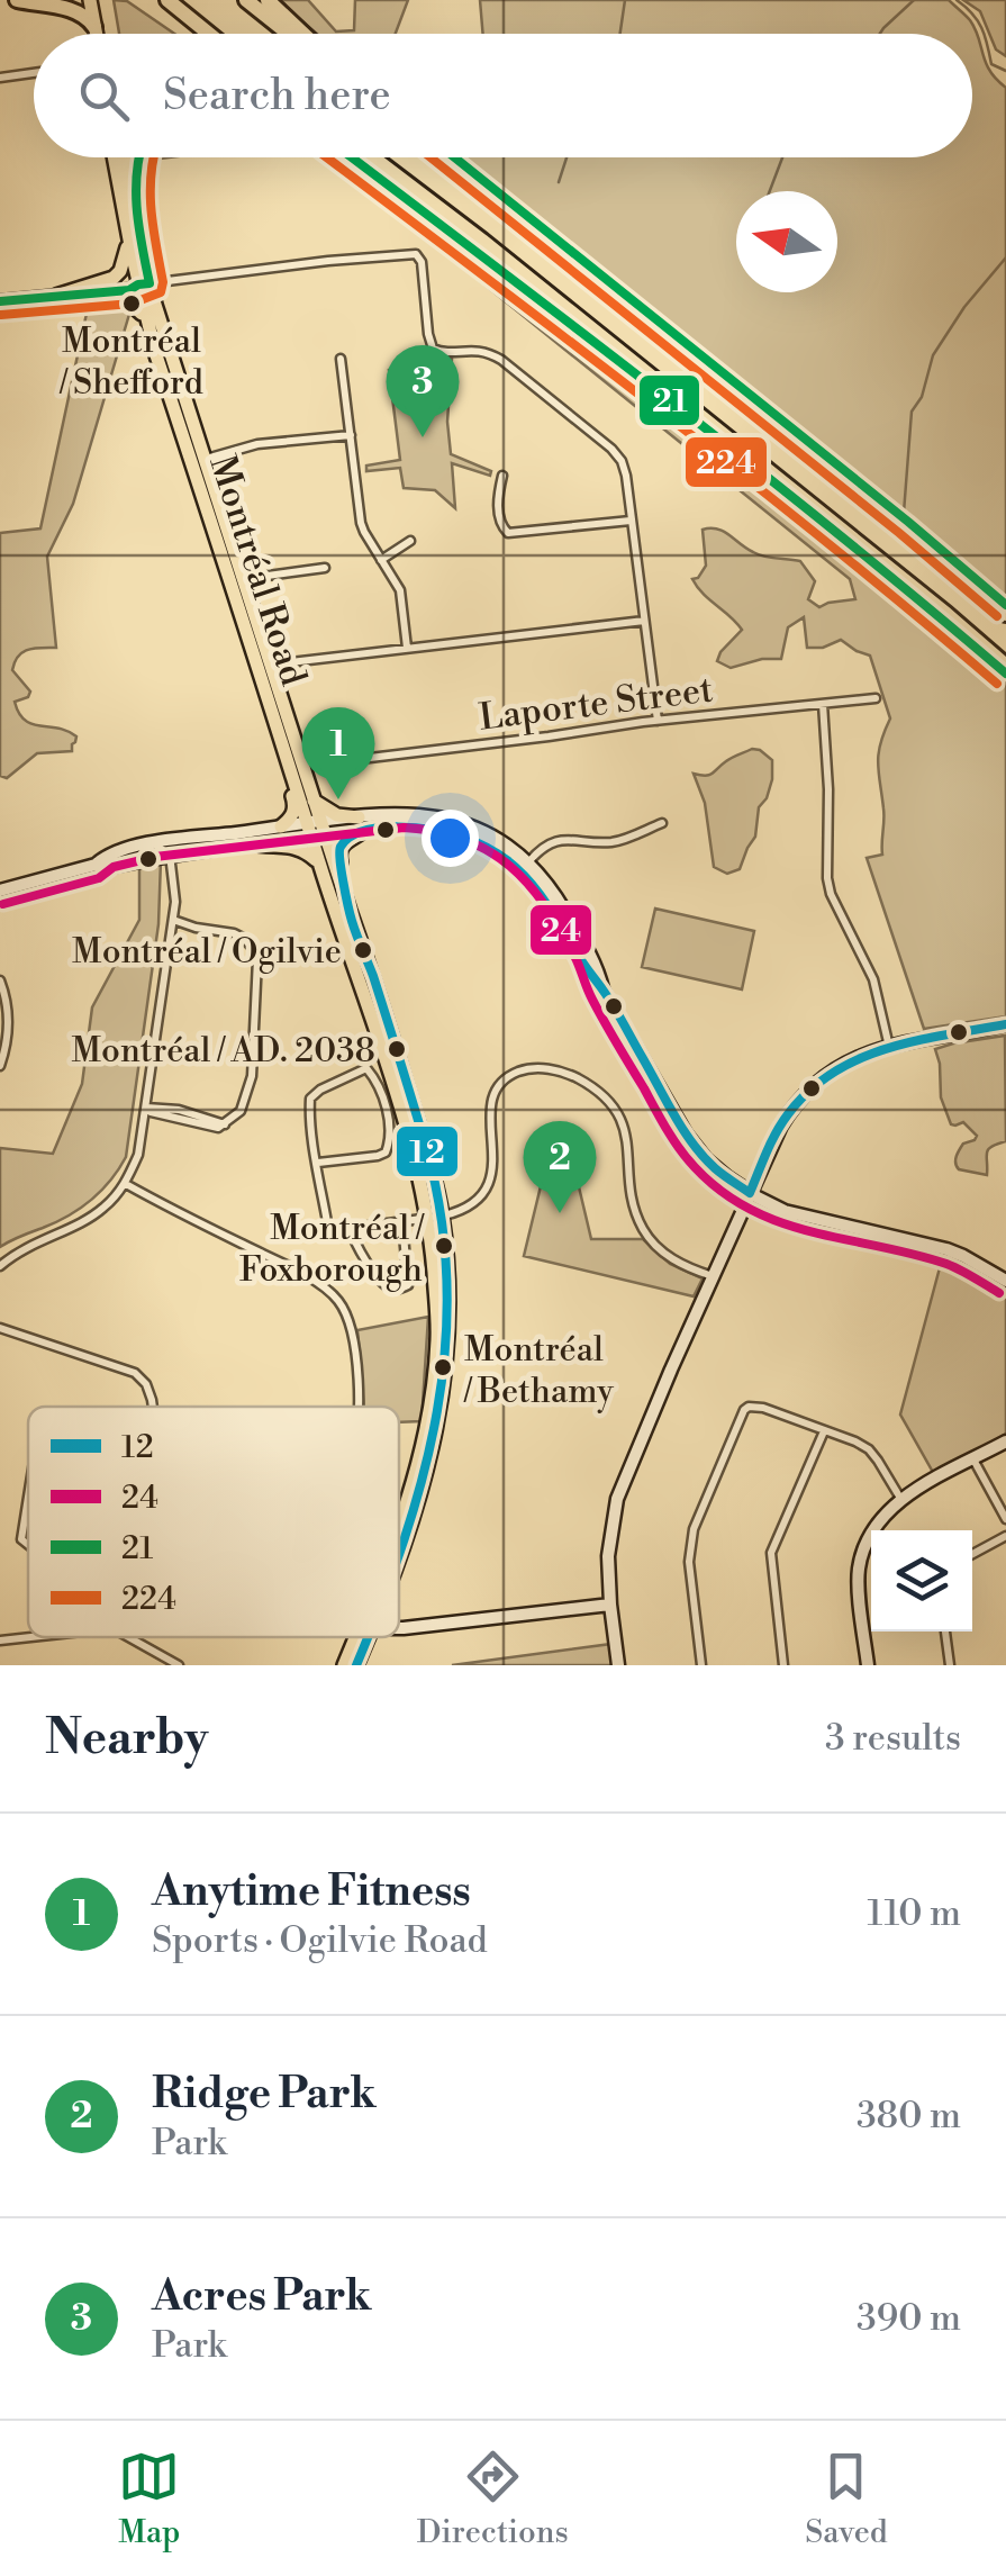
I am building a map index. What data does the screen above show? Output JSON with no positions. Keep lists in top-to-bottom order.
{
  "streets": {
    "main road": ["Montréal Road"],
    "street": ["Laporte Street"]
  },
  "crossings": [
    ["Montréal Road", "Laporte Street"]
  ],
  "places": [
    "Montréal / Shefford",
    "Montréal / Ogilvie",
    "Montréal / AD. 2038",
    "Montréal / Foxborough",
    "Montréal / Bethamy"
  ],
  "lines": [
    "transit line 21",
    "transit line 224",
    "transit line 12",
    "transit line 24"
  ],
  "legend": [
    "12",
    "24",
    "21",
    "224"
  ],
  "north": "left",
  "page": {
    "search": "Search here",
    "pins": ["3", "1", "2"],
    "heading": ["Nearby", "3 results"],
    "list": [
      {
        "mark": "1",
        "name": "Anytime Fitness",
        "note": "Sports · Ogilvie Road",
        "value": "110 m"
      },
      {
        "mark": "2",
        "name": "Ridge Park",
        "note": "Park",
        "value": "380 m"
      },
      {
        "mark": "3",
        "name": "Acres Park",
        "note": "Park",
        "value": "390 m"
      }
    ],
    "nav": ["Map", "Directions", "Saved"]
  }
}
